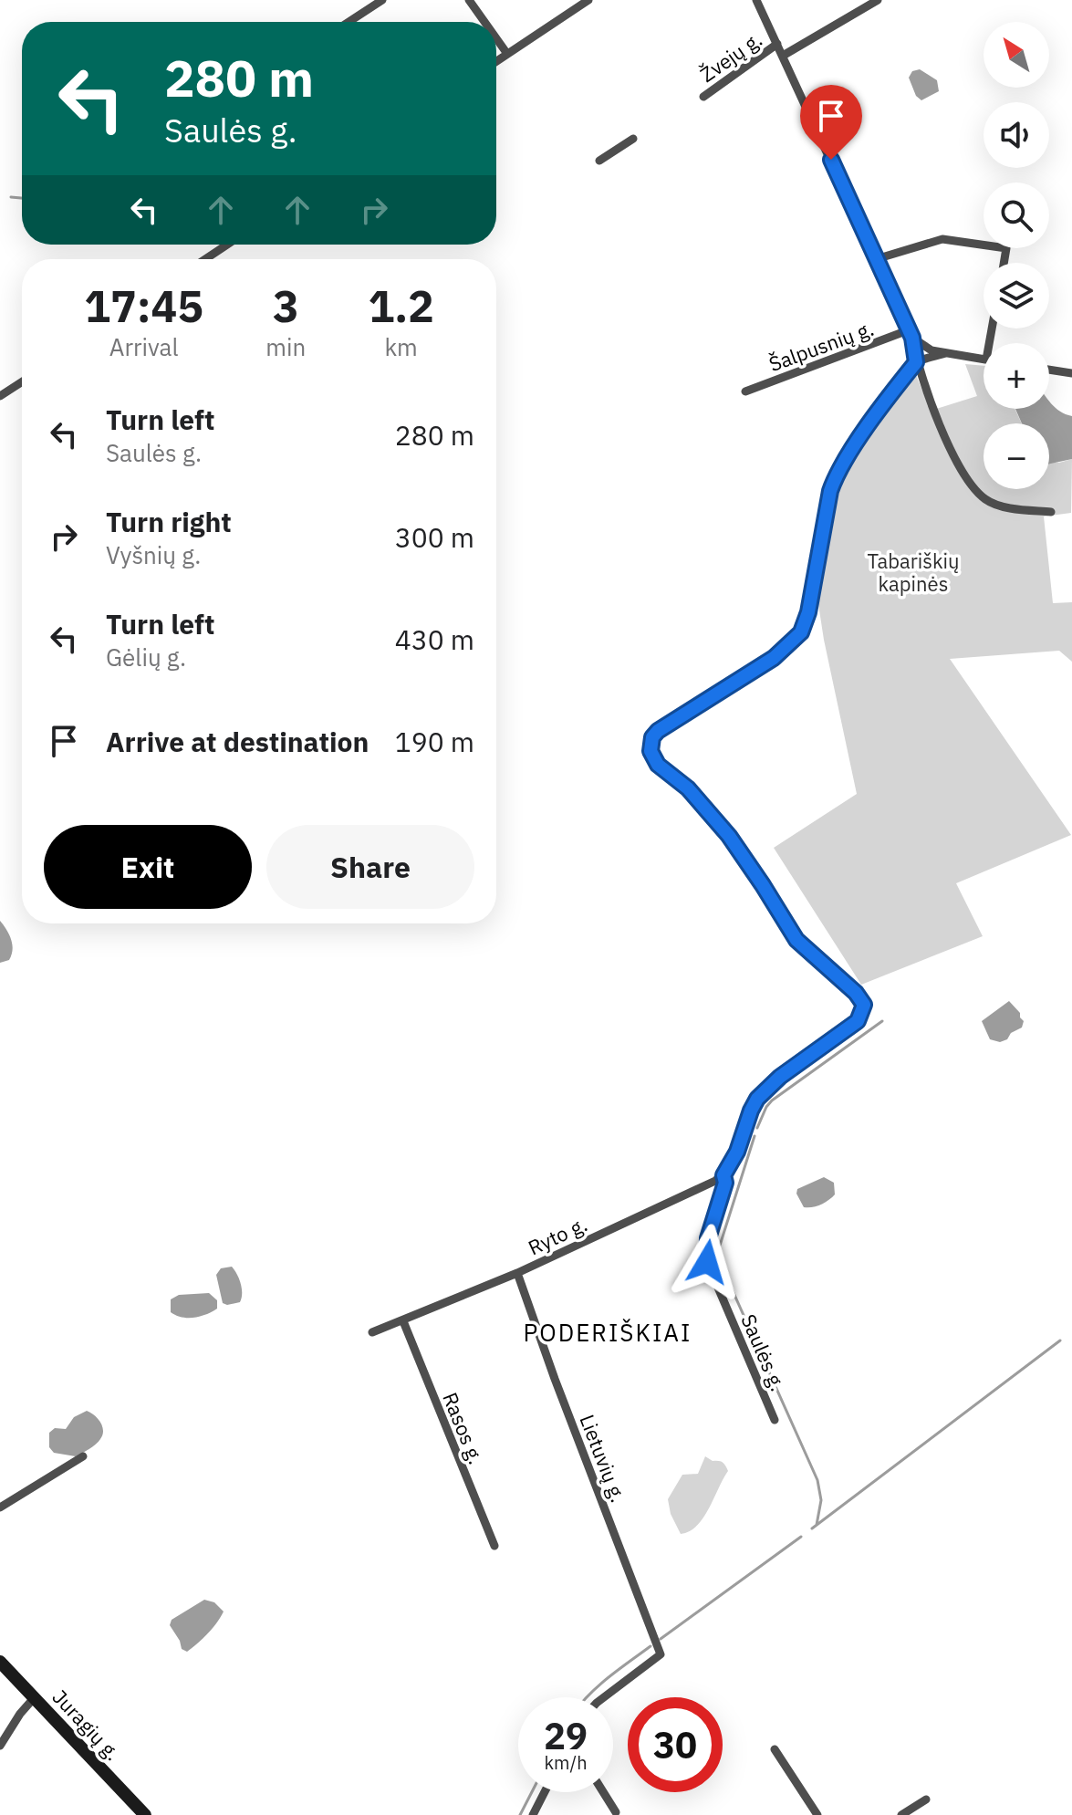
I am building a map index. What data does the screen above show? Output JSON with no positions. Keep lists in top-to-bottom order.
{
  "streets": {
    "main road": ["Juragių g."],
    "street": [
      "Žvejų g.",
      "Šalpusnių g.",
      "Ryto g.",
      "Saulės g.",
      "Rasos g.",
      "Lietuvių g."
    ]
  },
  "crossings": [
    ["Ryto g.", "Saulės g."],
    ["Ryto g.", "Rasos g."],
    ["Ryto g.", "Lietuvių g."]
  ],
  "districts": ["PODERIŠKIAI"],
  "parks": ["Tabariškių kapinės"],
  "north": "top left",
  "page": {
    "map_buttons": ["+", "−"],
    "turn": ["280 m", "Saulės g."],
    "eta": [
      "17:45",
      "Arrival",
      "3",
      "min",
      "1.2",
      "km"
    ],
    "list": [
      {
        "name": "Turn left",
        "note": "Saulės g.",
        "value": "280 m"
      },
      {
        "name": "Turn right",
        "note": "Vyšnių g.",
        "value": "300 m"
      },
      {
        "name": "Turn left",
        "note": "Gėlių g.",
        "value": "430 m"
      },
      {
        "name": "Arrive at destination",
        "value": "190 m"
      }
    ],
    "buttons": ["Exit", "Share"],
    "speed": "29 km/h",
    "limit": "30"
  }
}
